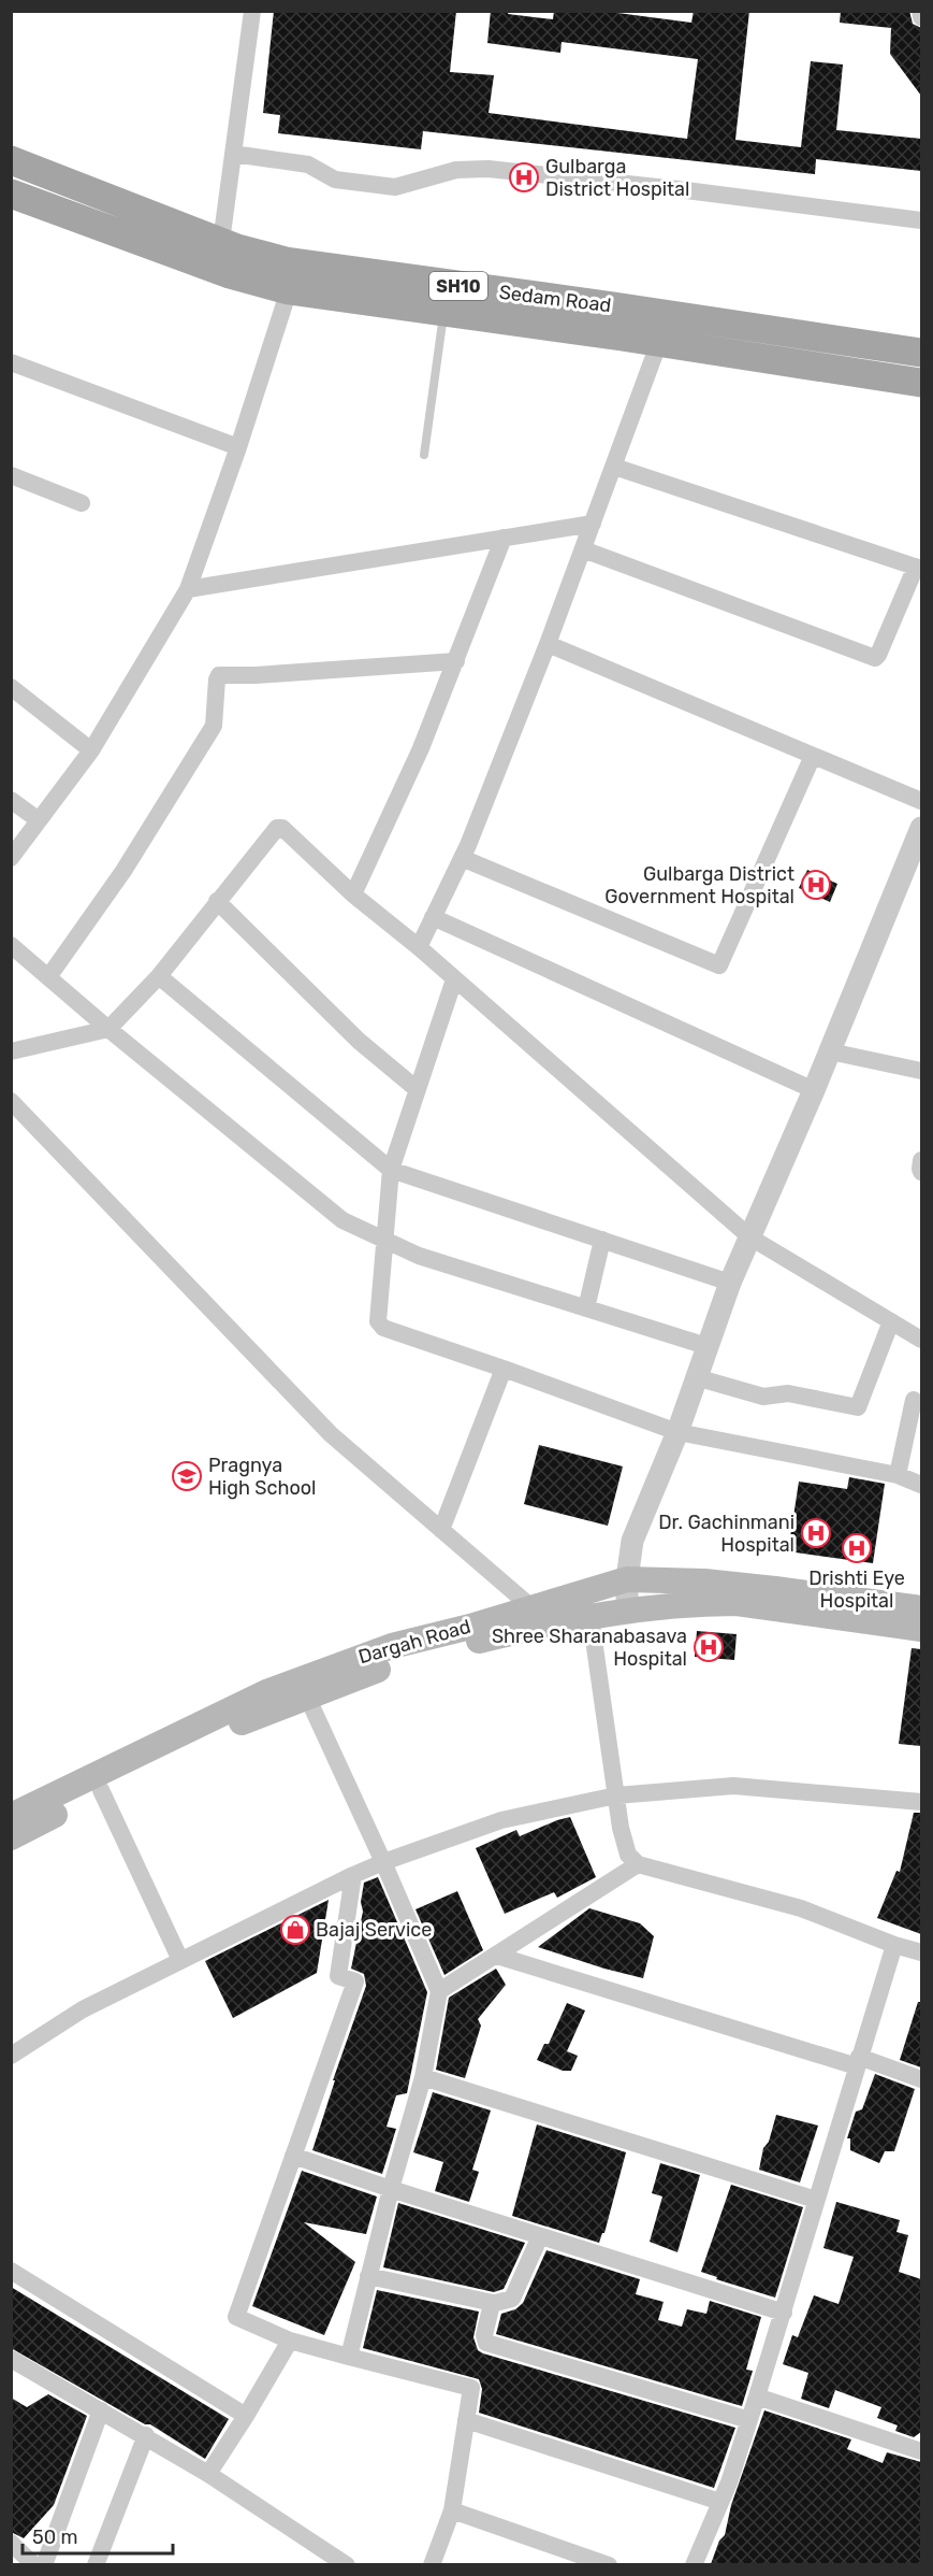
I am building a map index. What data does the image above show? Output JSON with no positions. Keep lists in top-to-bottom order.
{
  "streets": {
    "main road": ["SH10", "Sedam Road", "Dargah Road"]
  },
  "crossings": [
    ["SH10", "Sedam Road"]
  ],
  "places": {
    "hospital": [
      "Gulbarga District Hospital",
      "Gulbarga District Government Hospital",
      "Dr. Gachinmani Hospital",
      "Drishti Eye Hospital",
      "Shree Sharanabasava Hospital"
    ],
    "school or university": ["Pragnya High School"],
    "shop": ["Bajaj Service"]
  },
  "scale_bar": "50 m"
}
